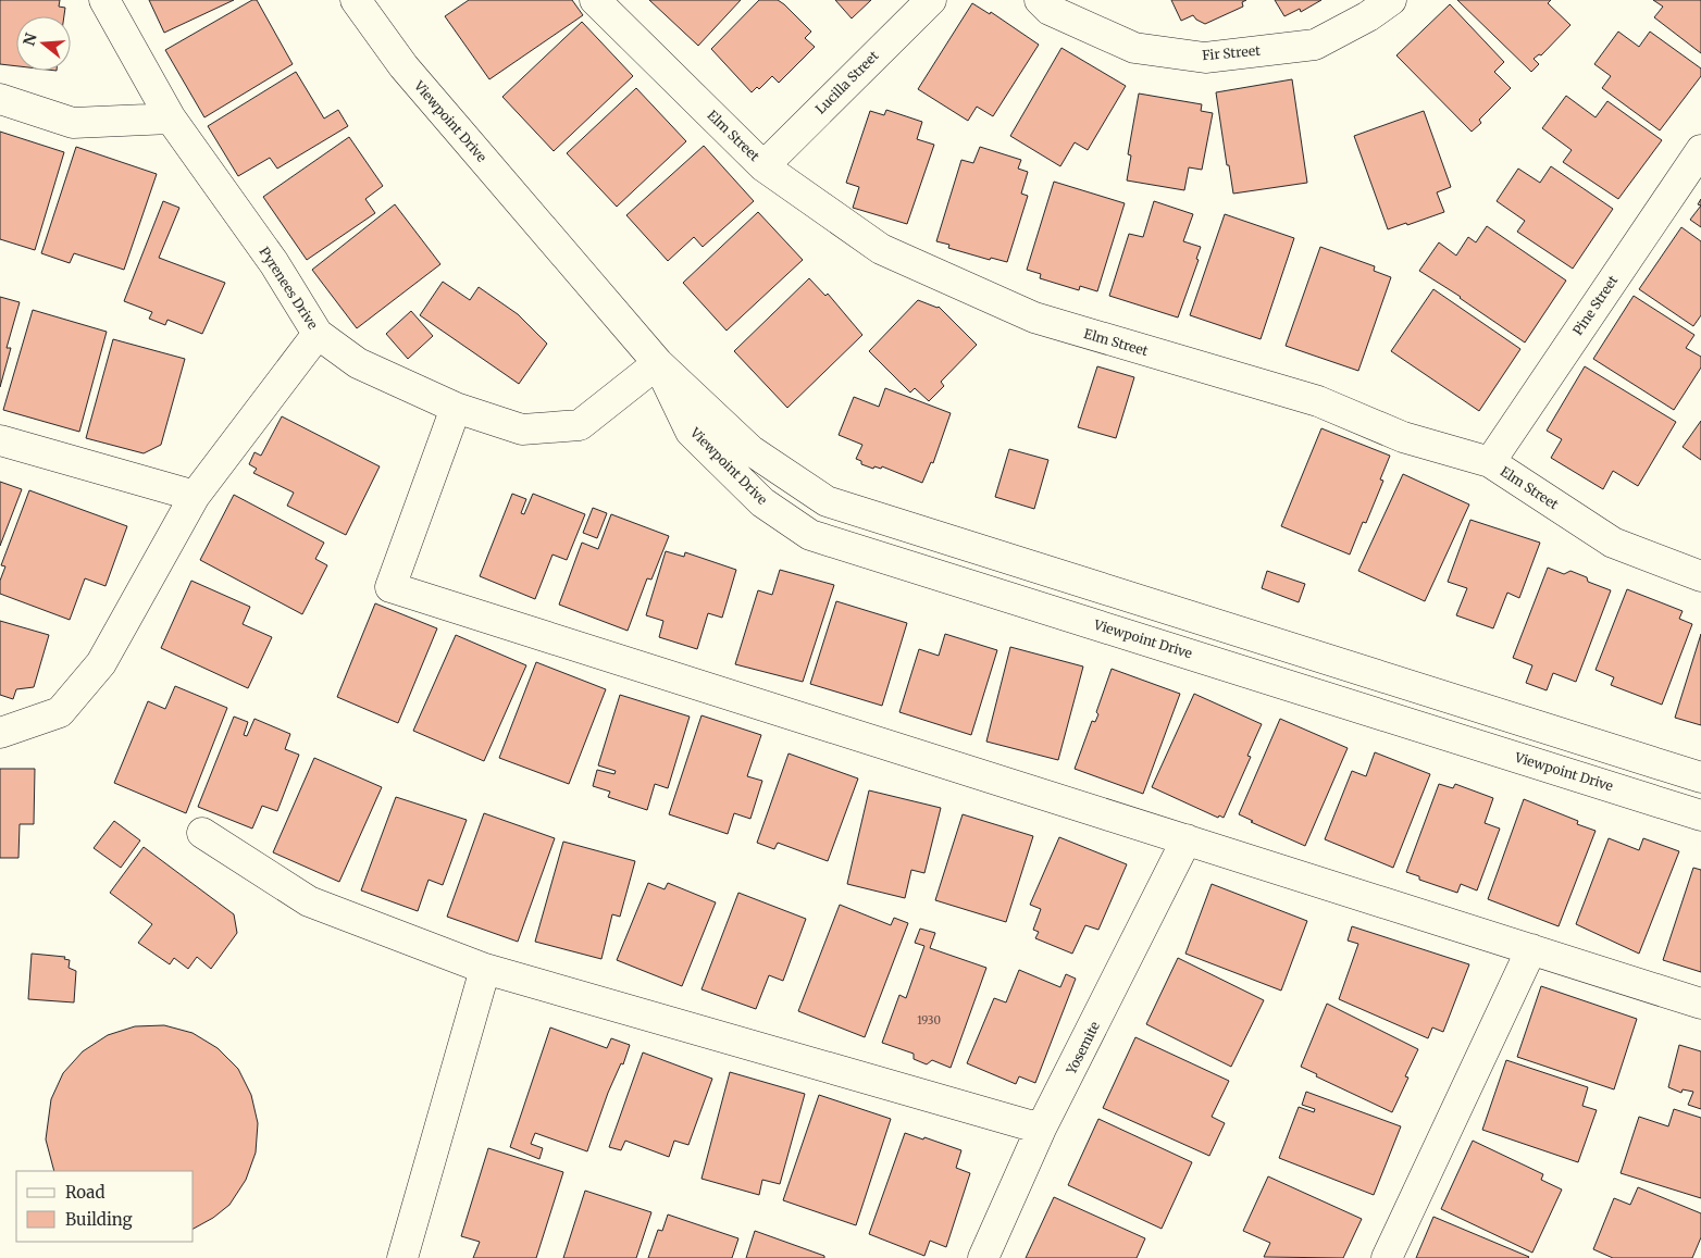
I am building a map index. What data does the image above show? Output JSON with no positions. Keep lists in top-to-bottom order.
{
  "streets": {
    "street": [
      "Fir Street",
      "Lucilla Street",
      "Viewpoint Drive",
      "Elm Street",
      "Pyrenees Drive",
      "Pine Street",
      "Yosemite"
    ]
  },
  "crossings": [
    ["Lucilla Street", "Elm Street"],
    ["Viewpoint Drive", "Pyrenees Drive"],
    ["Elm Street", "Pine Street"]
  ],
  "house_numbers": ["1930"],
  "legend": ["Road", "Building"],
  "north": "left"
}
